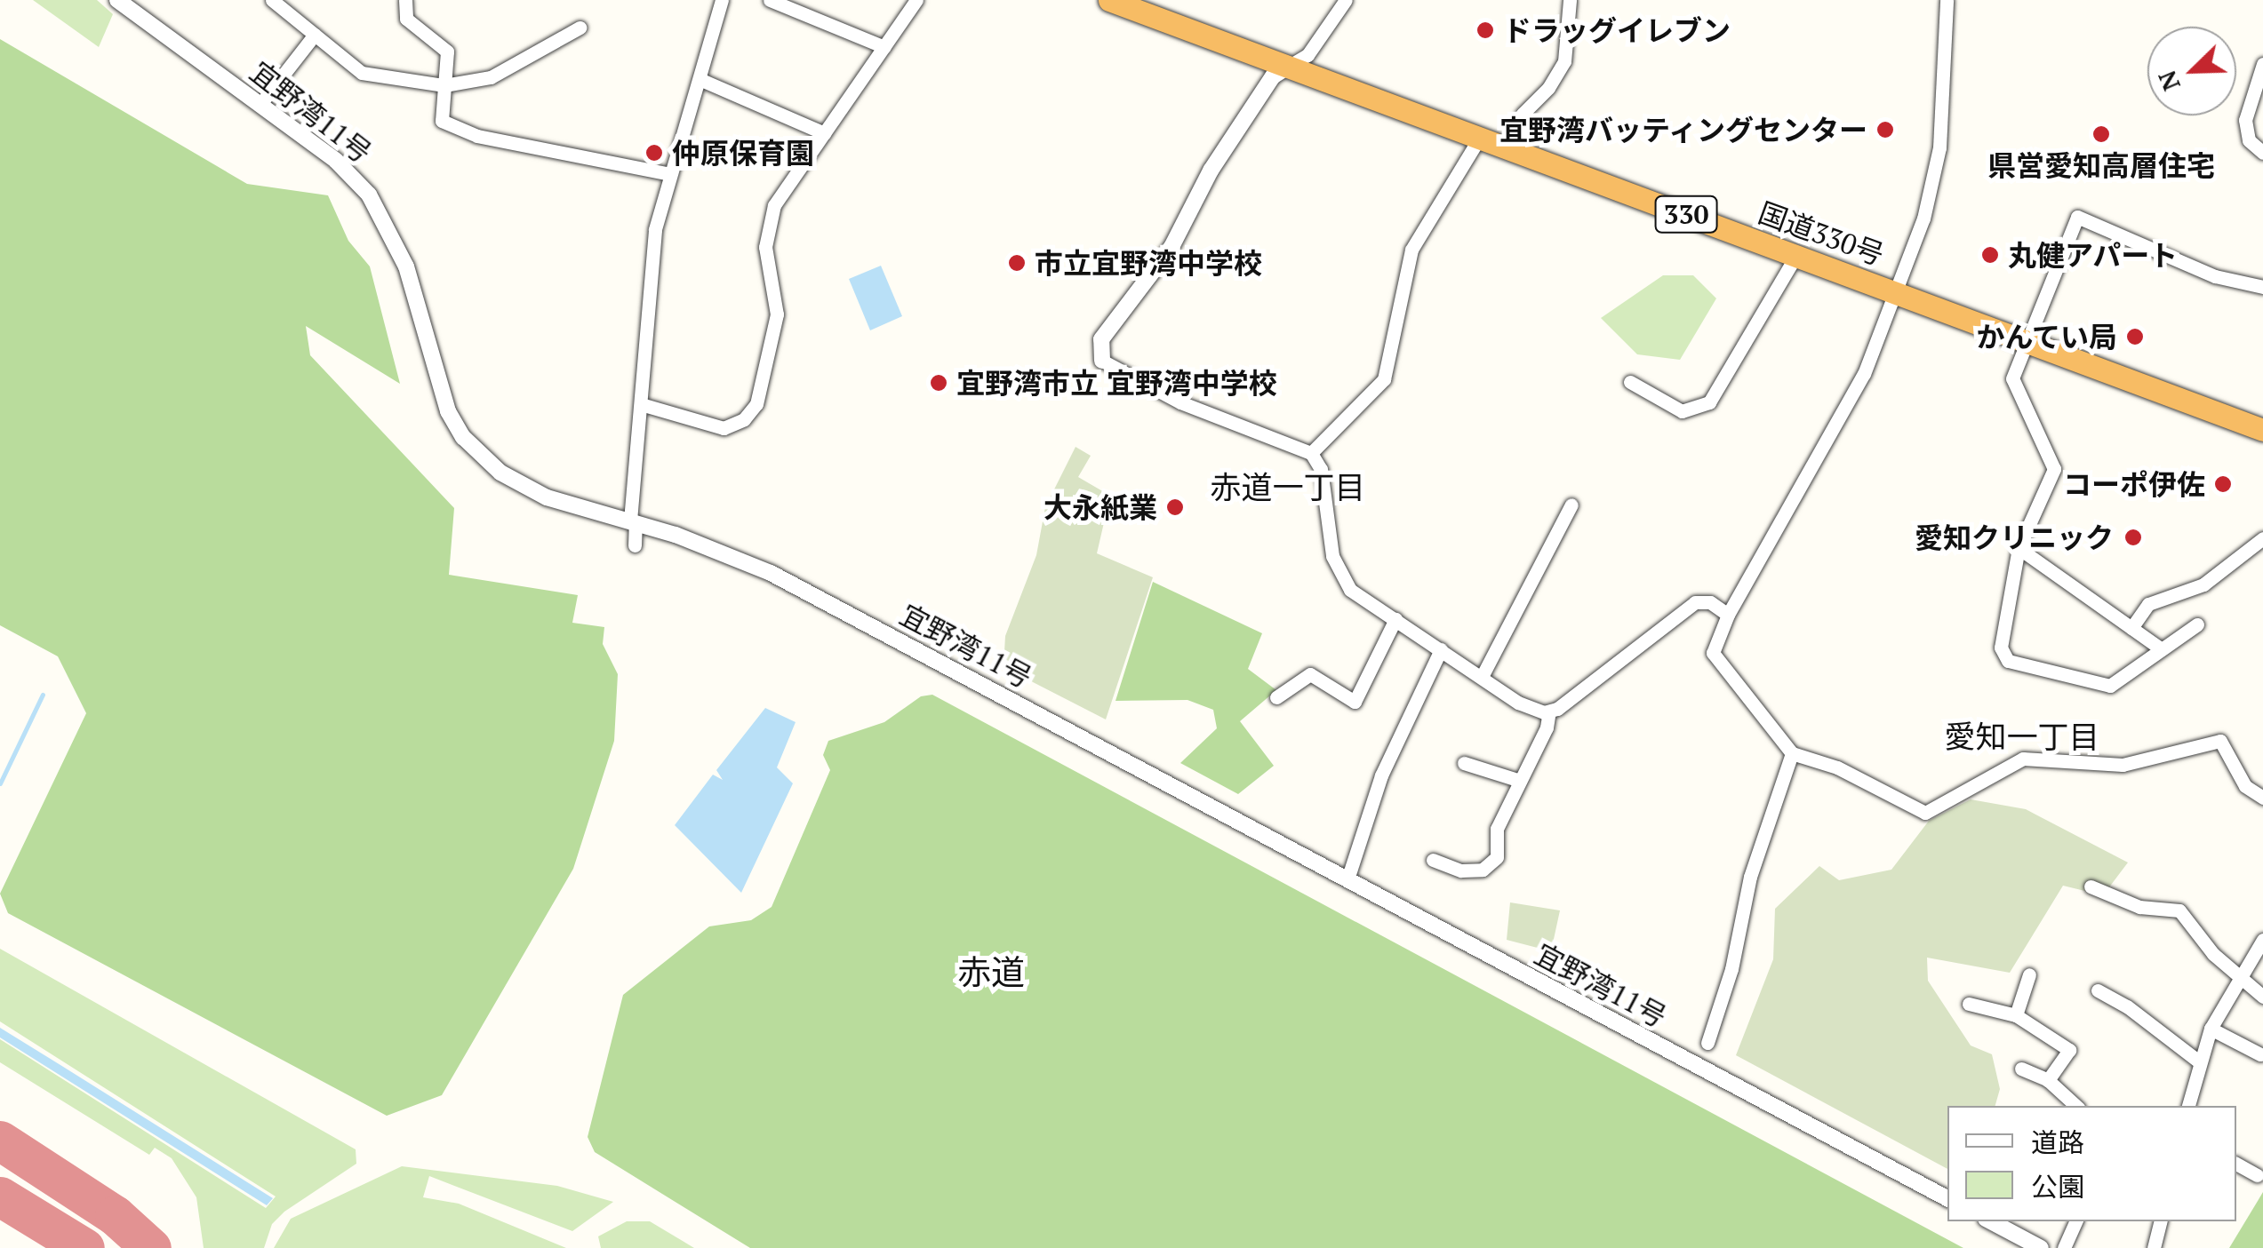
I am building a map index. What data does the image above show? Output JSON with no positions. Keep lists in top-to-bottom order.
{
  "streets": {
    "highway": ["330", "国道330号"],
    "street": ["宜野湾11号"]
  },
  "districts": ["赤道一丁目", "愛知一丁目", "赤道"],
  "places": [
    "ドラッグイレブン",
    "宜野湾バッティングセンター",
    "県営愛知高層住宅",
    "仲原保育園",
    "丸健アパート",
    "市立宜野湾中学校",
    "かんてい局",
    "宜野湾市立 宜野湾中学校",
    "コーポ伊佐",
    "大永紙業",
    "愛知クリニック"
  ],
  "legend": ["道路", "公園"],
  "north": "bottom left"
}
